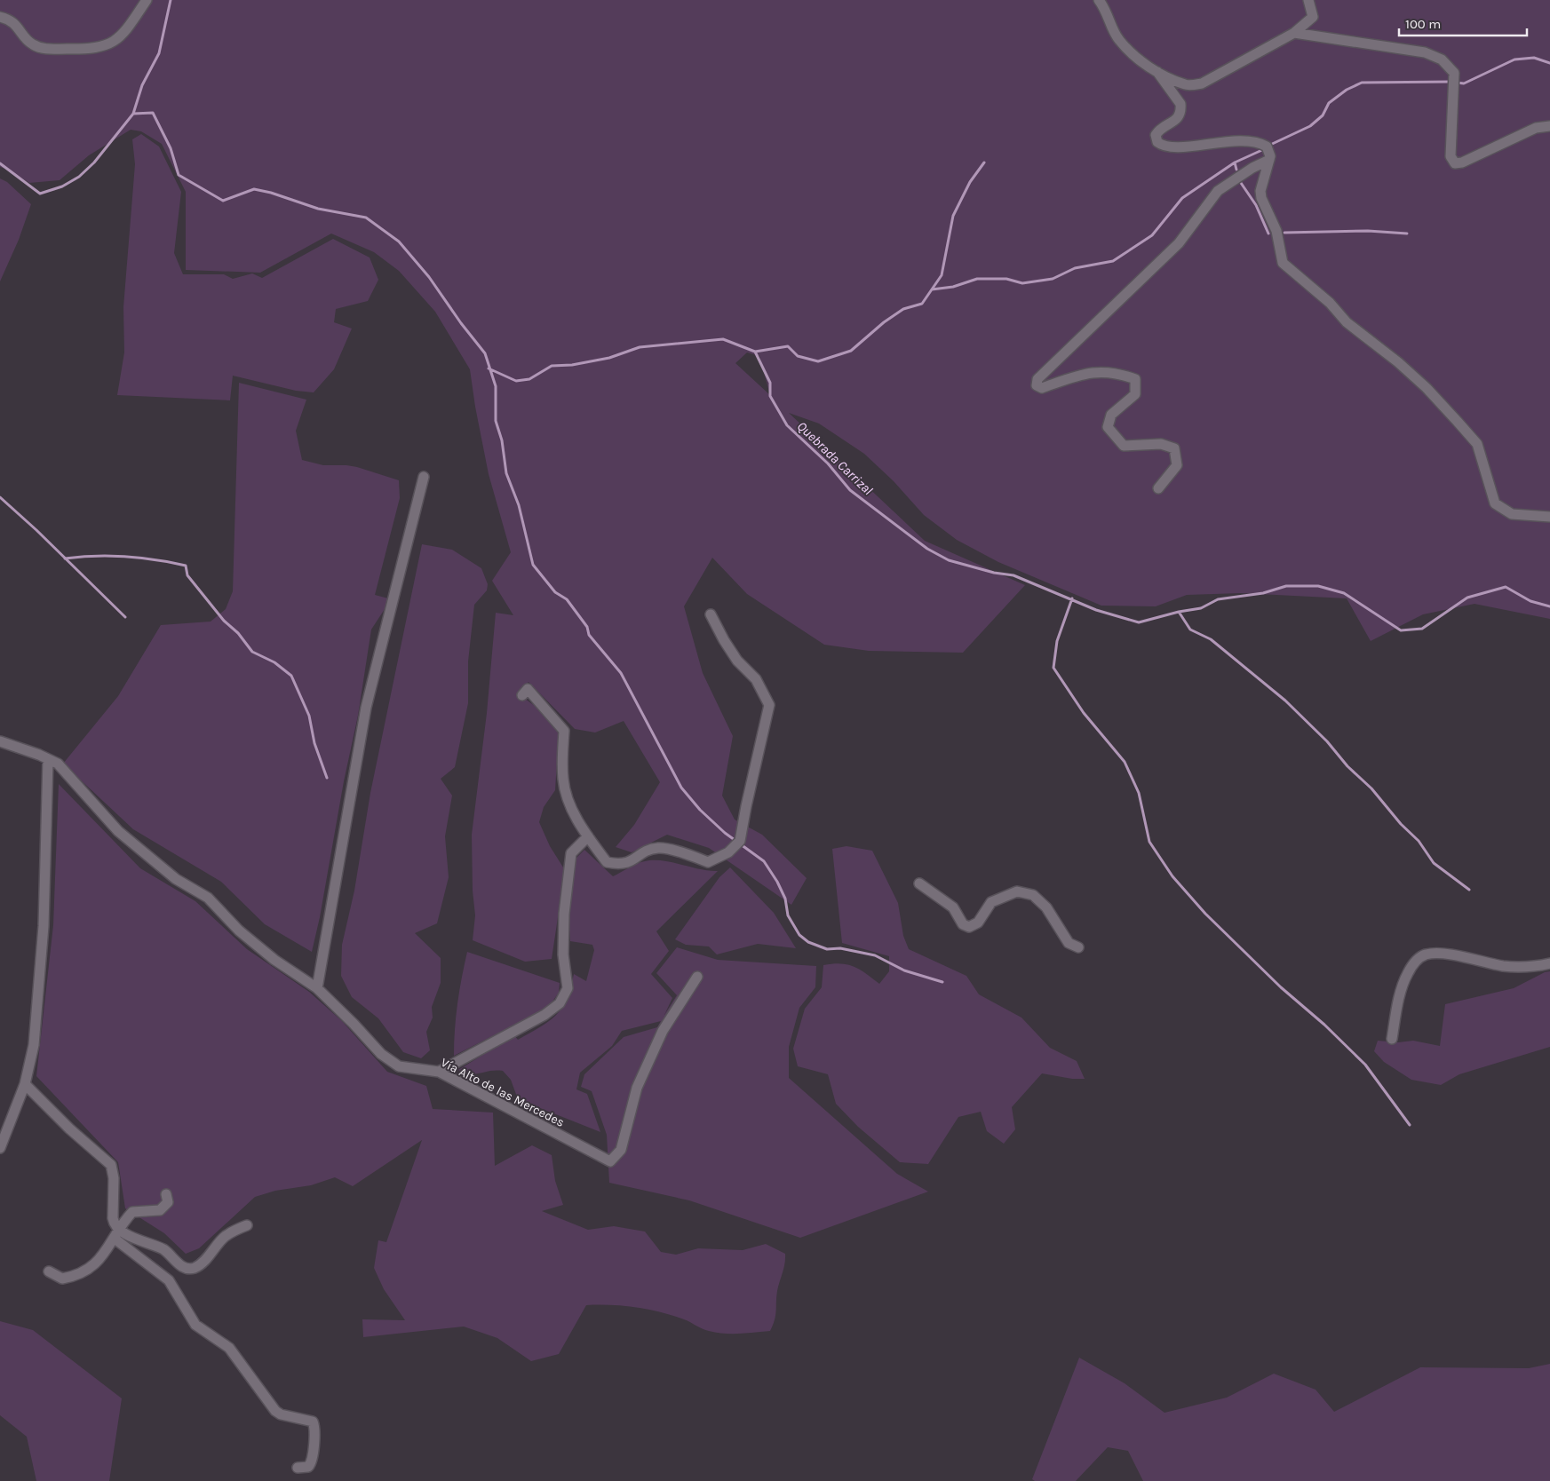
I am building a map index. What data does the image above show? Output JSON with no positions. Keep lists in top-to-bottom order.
{
  "streets": {
    "street": ["Vía Alto de las Mercedes"]
  },
  "water": ["Quebrada Carrizal"],
  "scale_bar": "100 m"
}
